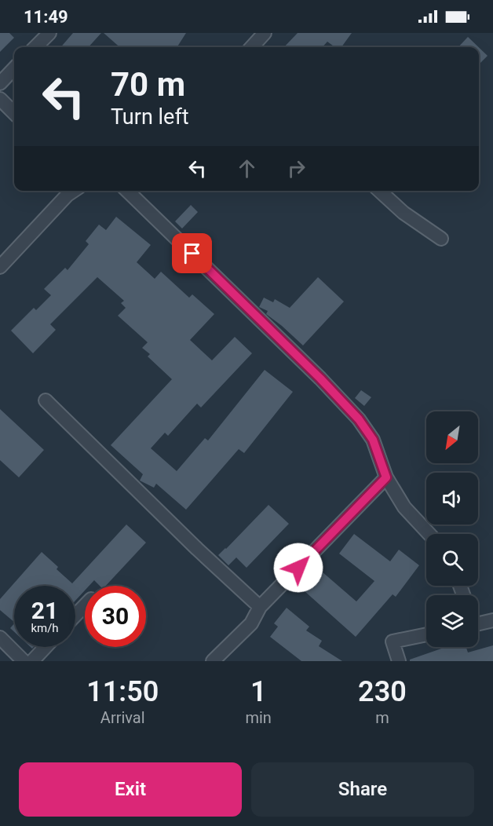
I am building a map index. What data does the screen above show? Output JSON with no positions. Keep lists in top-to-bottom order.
{
  "north": "bottom left",
  "page": {
    "status": "11:49",
    "turn": ["70 m", "Turn left"],
    "speed": "21 km/h",
    "limit": "30",
    "eta": [
      "11:50",
      "Arrival",
      "1",
      "min",
      "230",
      "m"
    ],
    "buttons": ["Exit", "Share"]
  }
}
